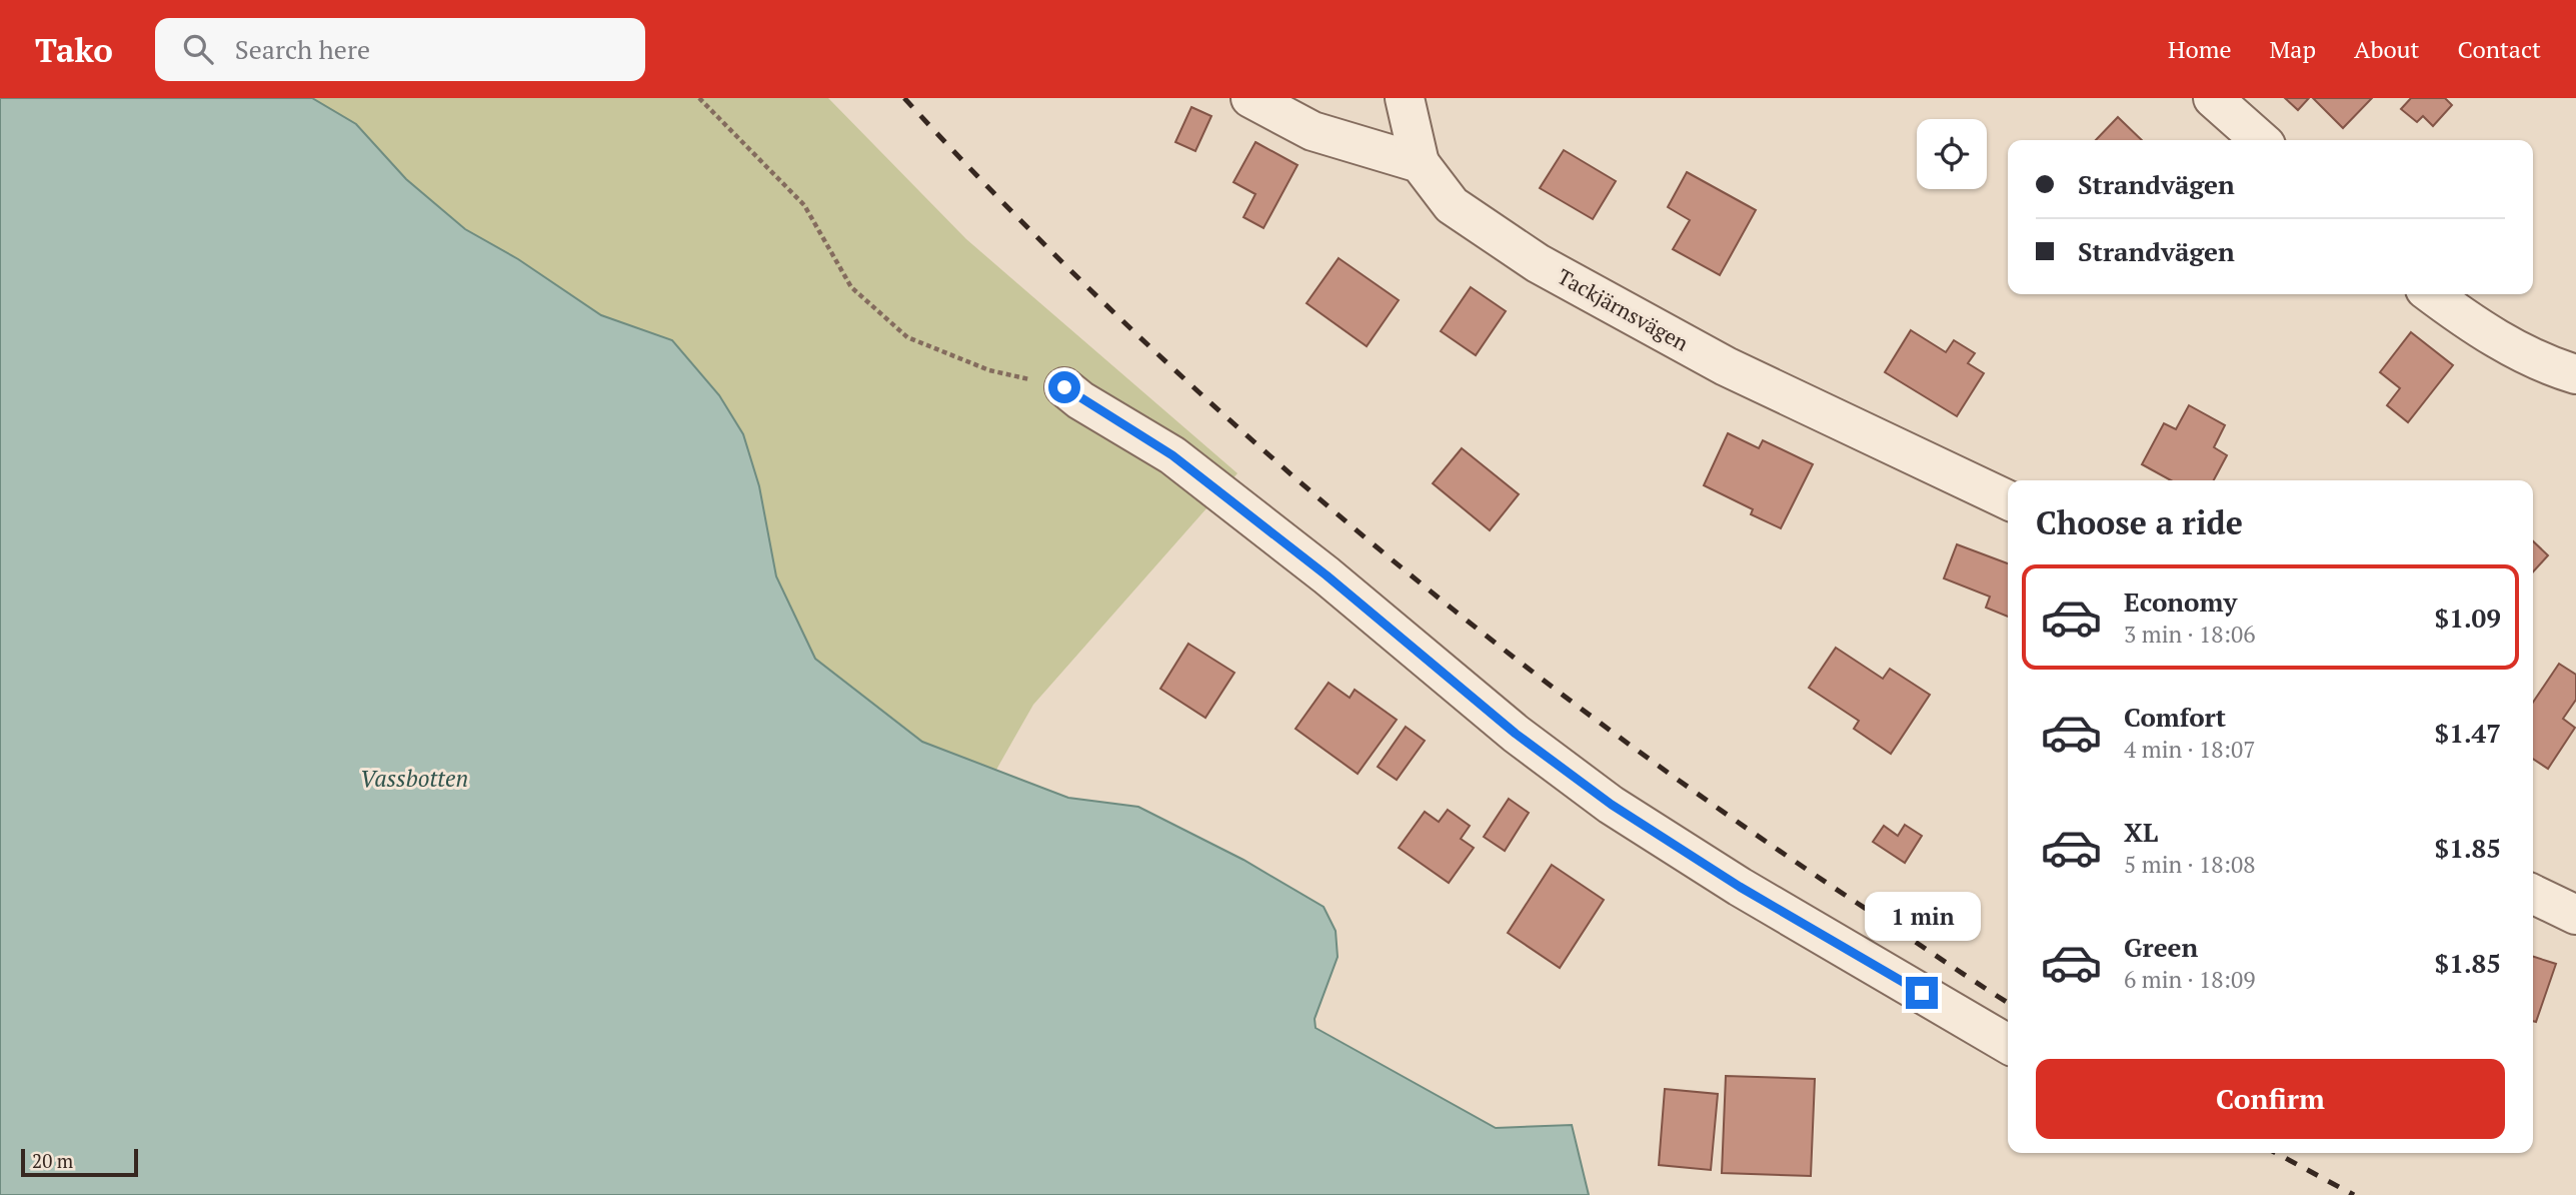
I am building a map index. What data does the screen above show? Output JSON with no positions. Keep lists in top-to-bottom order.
{
  "streets": {
    "street": ["Tackjärnsvägen"]
  },
  "water": ["Vassbotten"],
  "scale_bar": "20 m",
  "page": {
    "header": "Tako",
    "search": "Search here",
    "nav": [
      "Home",
      "Map",
      "About",
      "Contact"
    ],
    "banner": ["Strandvägen", "Strandvägen"],
    "heading": "Choose a ride",
    "list": [
      {
        "name": "Economy",
        "note": "3 min · 18:06",
        "value": "$1.09"
      },
      {
        "name": "Comfort",
        "note": "4 min · 18:07",
        "value": "$1.47"
      },
      {
        "name": "XL",
        "note": "5 min · 18:08",
        "value": "$1.85"
      },
      {
        "name": "Green",
        "note": "6 min · 18:09",
        "value": "$1.85"
      }
    ],
    "bubble": "1 min",
    "buttons": "Confirm",
    "scale": "20 m"
  }
}
